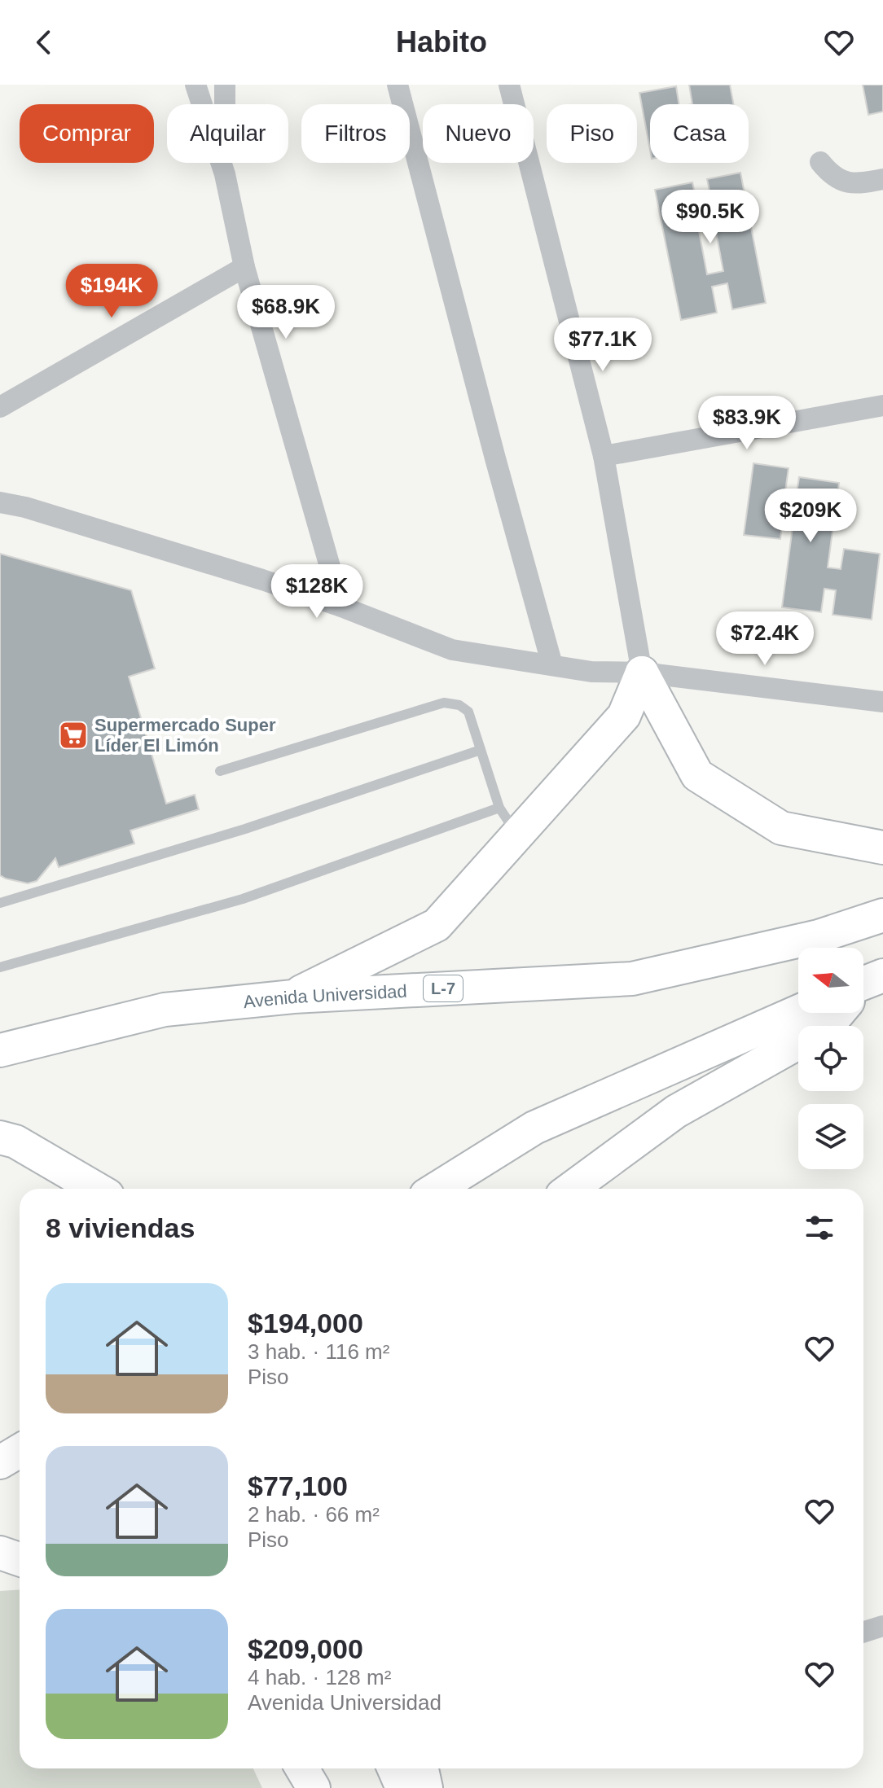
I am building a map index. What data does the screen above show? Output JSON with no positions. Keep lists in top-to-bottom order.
{
  "streets": {
    "main road": ["L-7", "Avenida Universidad"]
  },
  "places": {
    "supermarket": ["Supermercado Super Líder El Limón"]
  },
  "north": "left",
  "page": {
    "header": "Habito",
    "chip": [
      "Comprar",
      "Alquilar",
      "Filtros",
      "Nuevo",
      "Piso",
      "Casa"
    ],
    "price": [
      "$90.5K",
      "$194K",
      "$68.9K",
      "$77.1K",
      "$83.9K",
      "$209K",
      "$128K",
      "$72.4K"
    ],
    "heading": "8 viviendas",
    "list": [
      {
        "name": "$194,000",
        "note": "3 hab. · 116 m² · Piso"
      },
      {
        "name": "$77,100",
        "note": "2 hab. · 66 m² · Piso"
      },
      {
        "name": "$209,000",
        "note": "4 hab. · 128 m² · Avenida Universidad"
      }
    ]
  }
}
